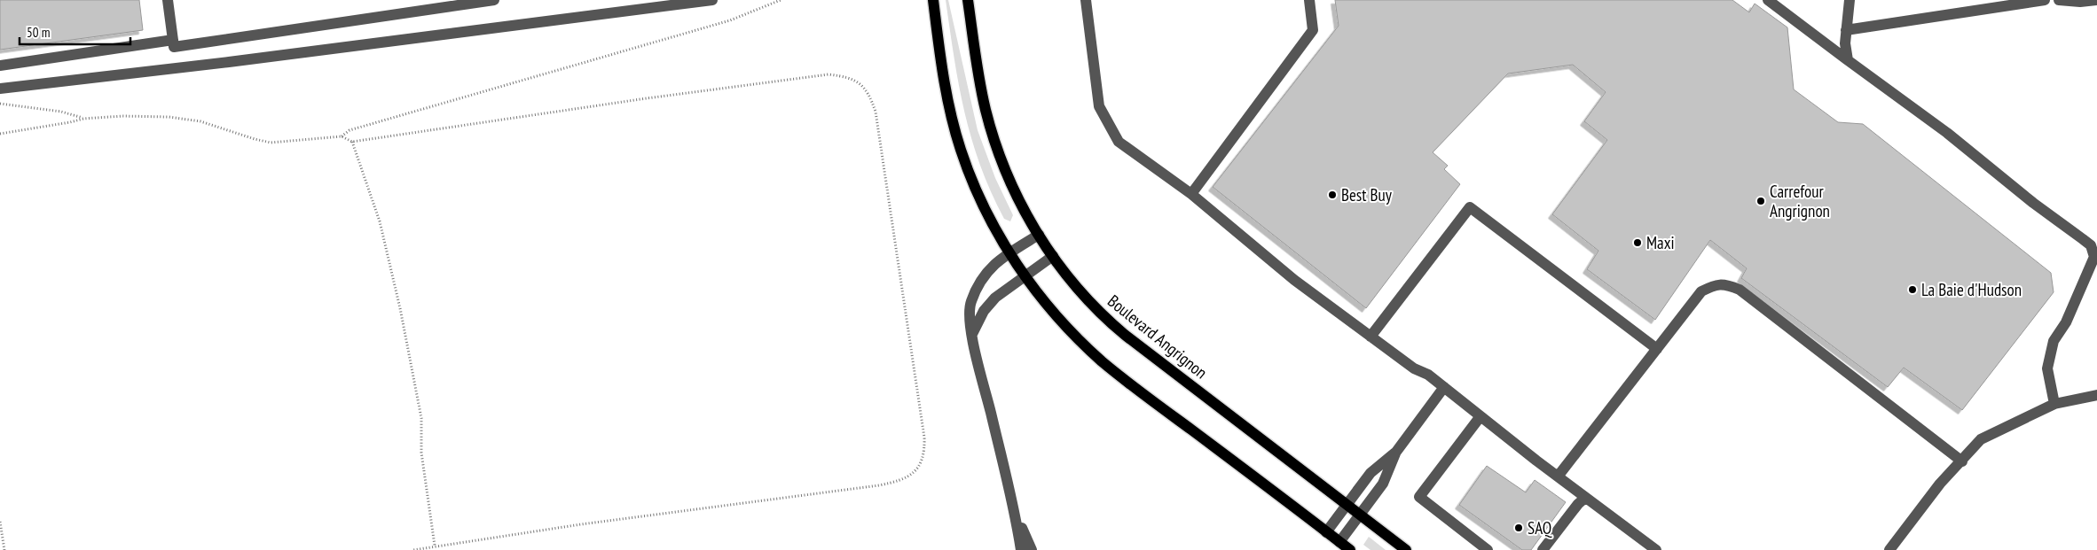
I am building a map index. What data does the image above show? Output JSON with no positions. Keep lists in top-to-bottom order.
{
  "streets": {
    "main road": ["Boulevard Angrignon"]
  },
  "places": [
    "Best Buy",
    "Carrefour Angrignon",
    "Maxi",
    "La Baie d'Hudson",
    "SAQ"
  ],
  "scale_bar": "50 m"
}
